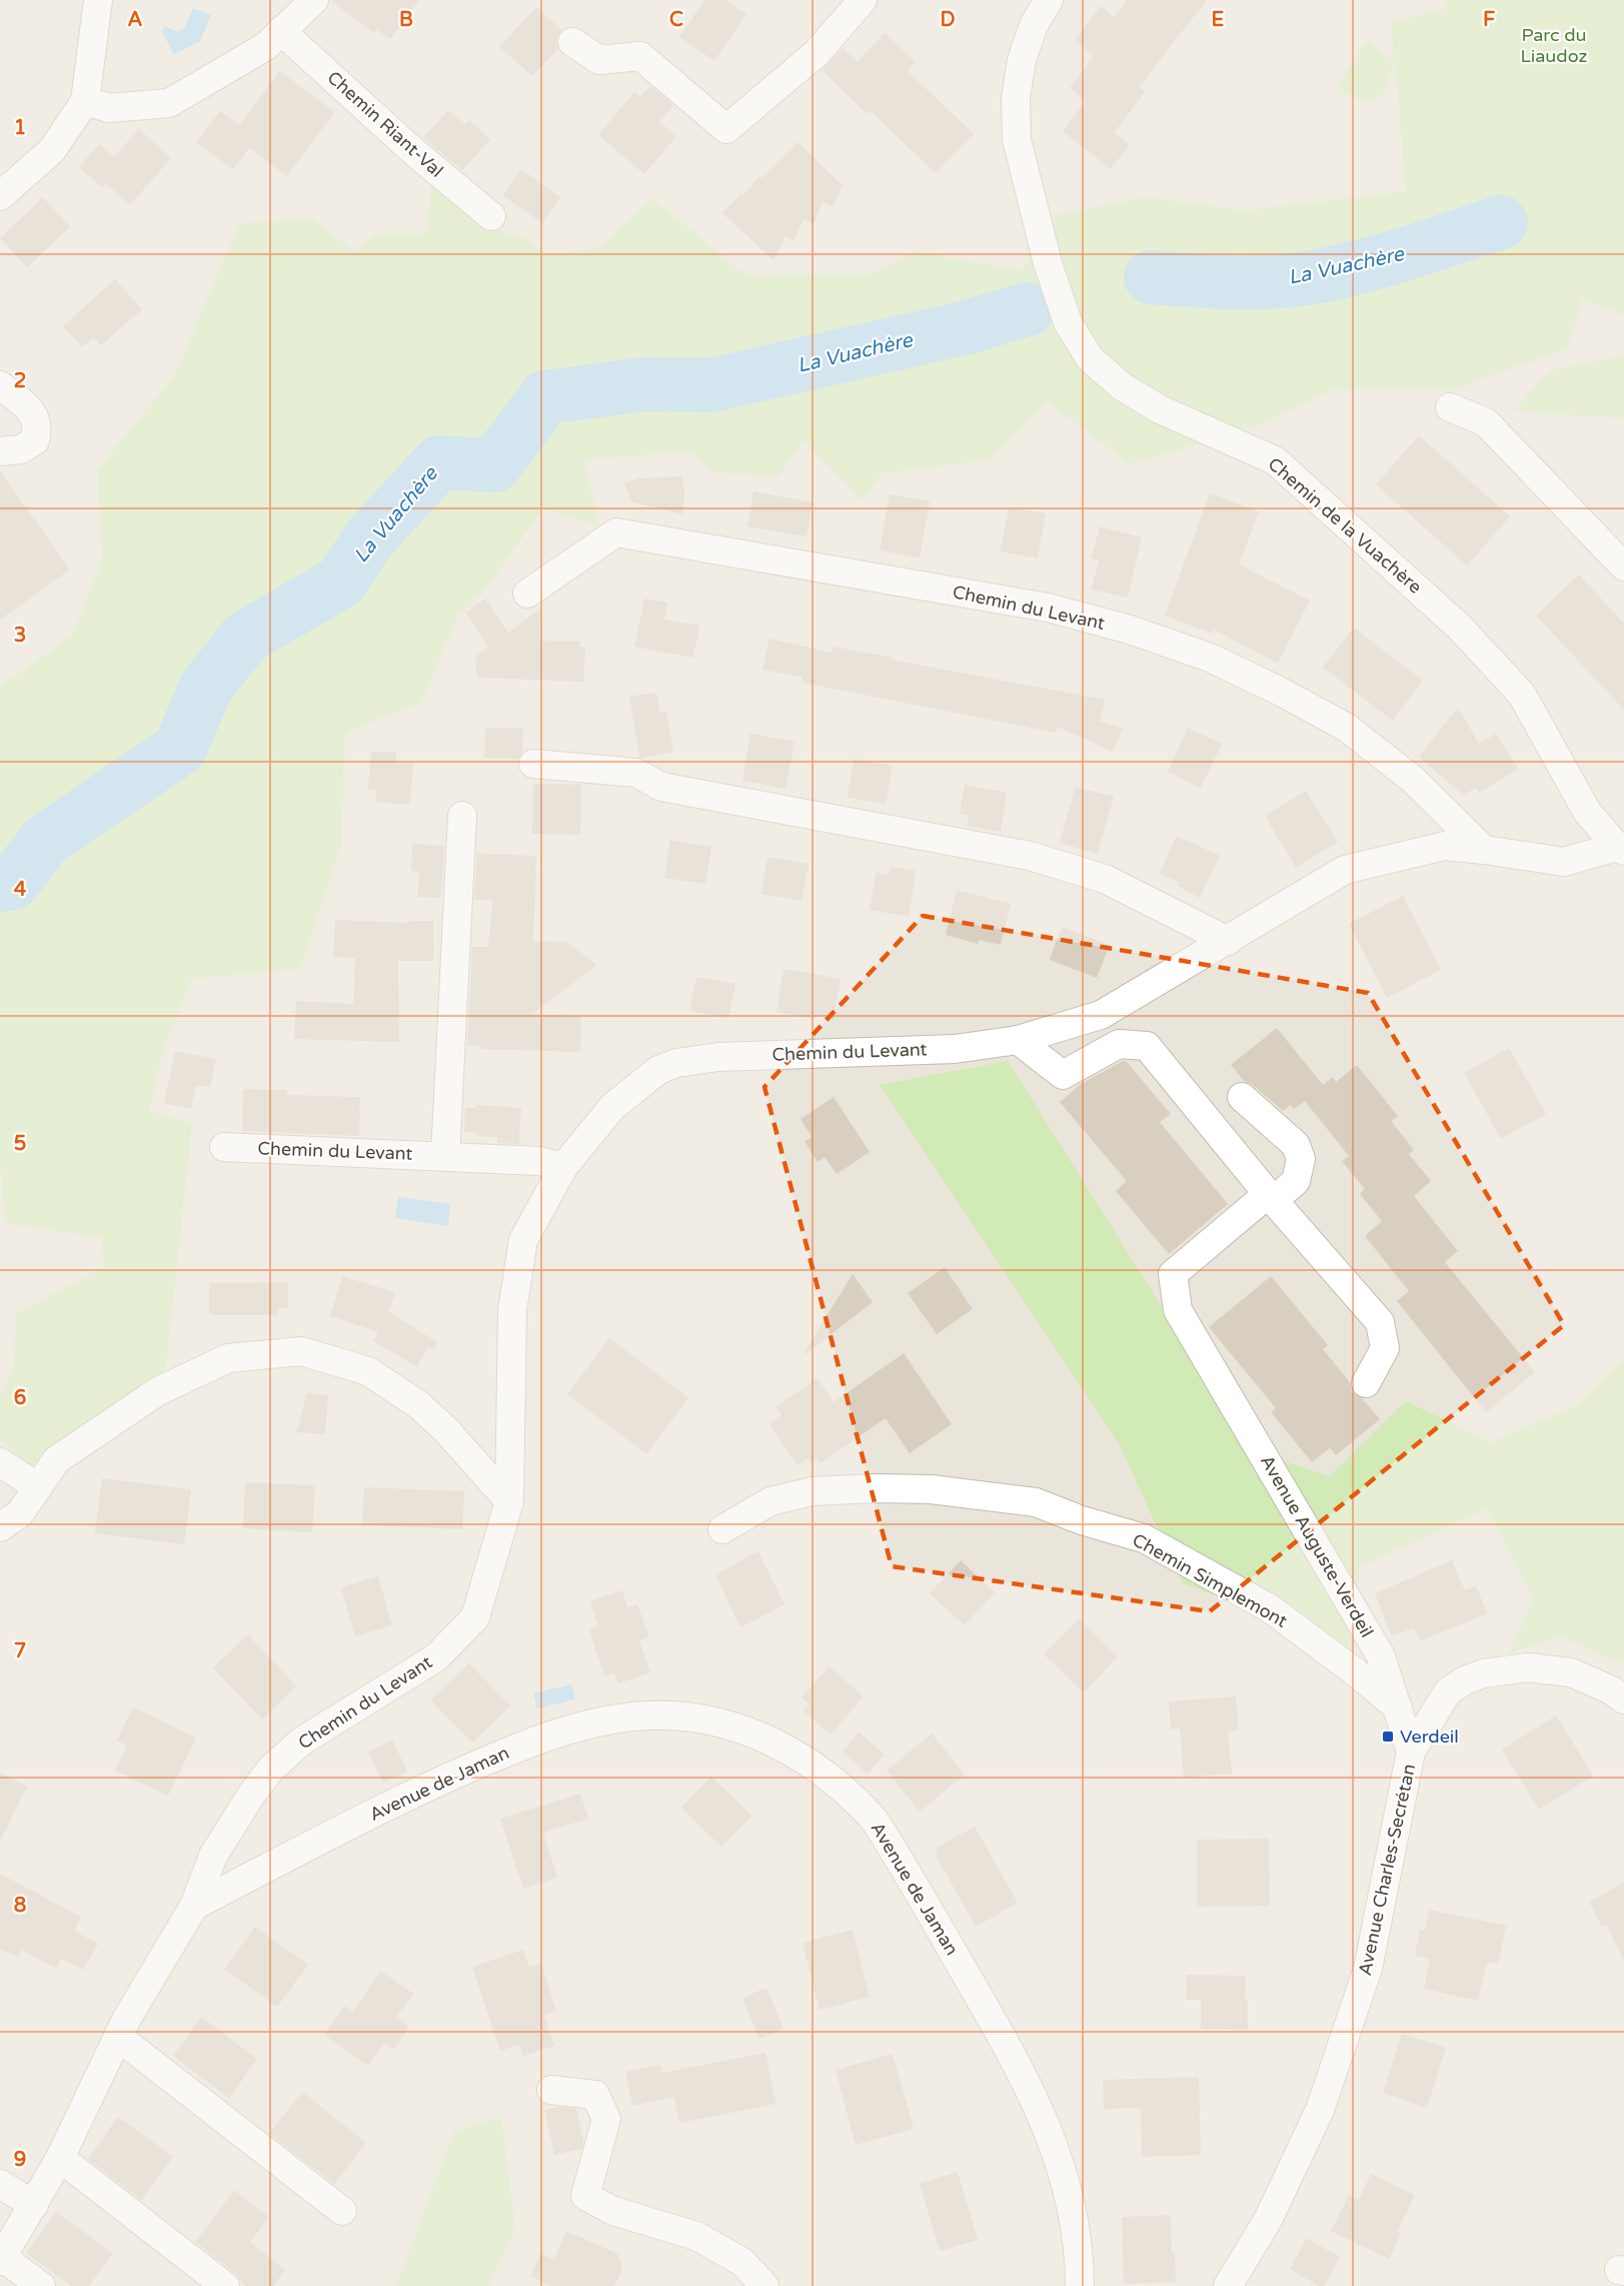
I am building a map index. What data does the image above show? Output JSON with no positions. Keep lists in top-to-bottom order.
{
  "streets": {
    "street": [
      "Chemin Riant-Val",
      "Chemin de la Vuachère",
      "Chemin du Levant",
      "Avenue Auguste-Verdeil",
      "Chemin Simplemont",
      "Avenue de Jaman",
      "Avenue Charles-Secrétan"
    ]
  },
  "crossings": [
    ["Chemin de la Vuachère", "Chemin du Levant"],
    ["Chemin du Levant", "Avenue de Jaman"],
    ["Avenue Auguste-Verdeil", "Chemin Simplemont"]
  ],
  "water": ["La Vuachère"],
  "parks": ["Parc du Liaudoz"],
  "places": {
    "transit": ["Verdeil"]
  },
  "grid": {
    "columns": [
      "A",
      "B",
      "C",
      "D",
      "E",
      "F"
    ],
    "rows": [
      "1",
      "2",
      "3",
      "4",
      "5",
      "6",
      "7",
      "8",
      "9"
    ]
  }
}
